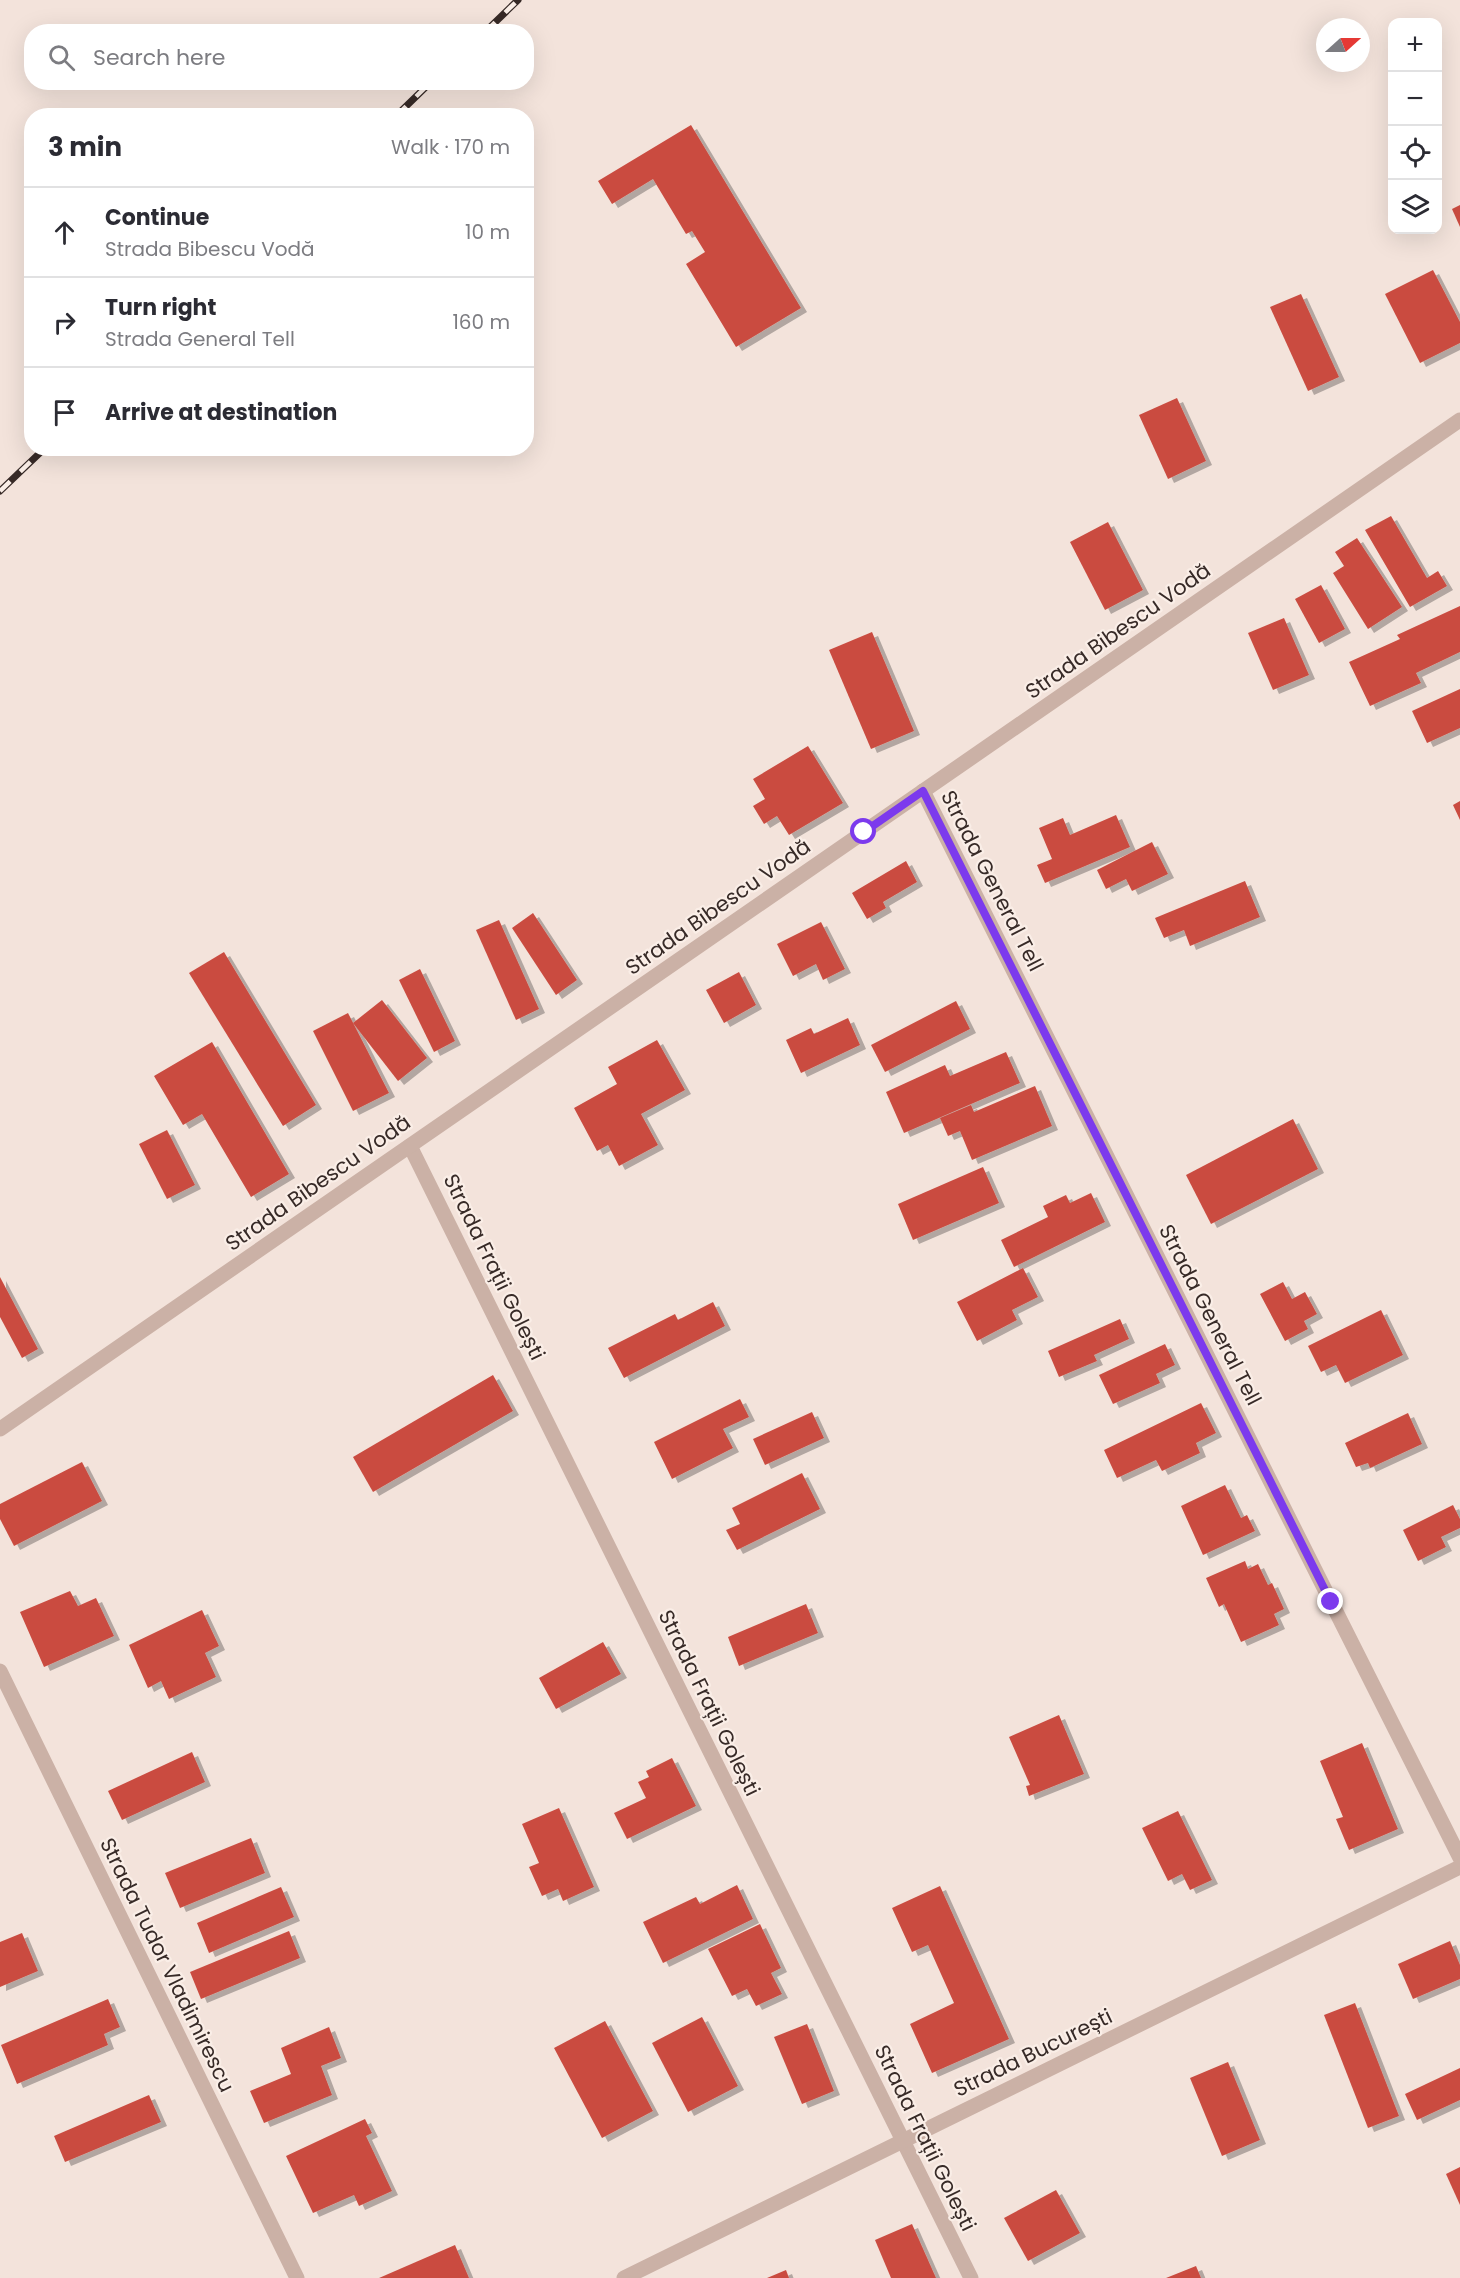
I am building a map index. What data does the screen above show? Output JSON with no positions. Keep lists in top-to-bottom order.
{
  "streets": {
    "street": [
      "Strada Bibescu Vodă",
      "Strada General Tell",
      "Strada Frații Golești",
      "Strada Tudor Vladimirescu",
      "Strada București"
    ]
  },
  "crossings": [
    ["Strada Bibescu Vodă", "Strada General Tell"],
    ["Strada Bibescu Vodă", "Strada Frații Golești"],
    ["Strada Frații Golești", "Strada București"]
  ],
  "north": "right",
  "page": {
    "map_buttons": ["+", "−"],
    "search": "Search here",
    "heading": ["3 min", "Walk · 170 m"],
    "list": [
      ["Continue", "Strada Bibescu Vodă", "10 m"],
      ["Turn right", "Strada General Tell", "160 m"],
      "Arrive at destination"
    ]
  }
}
